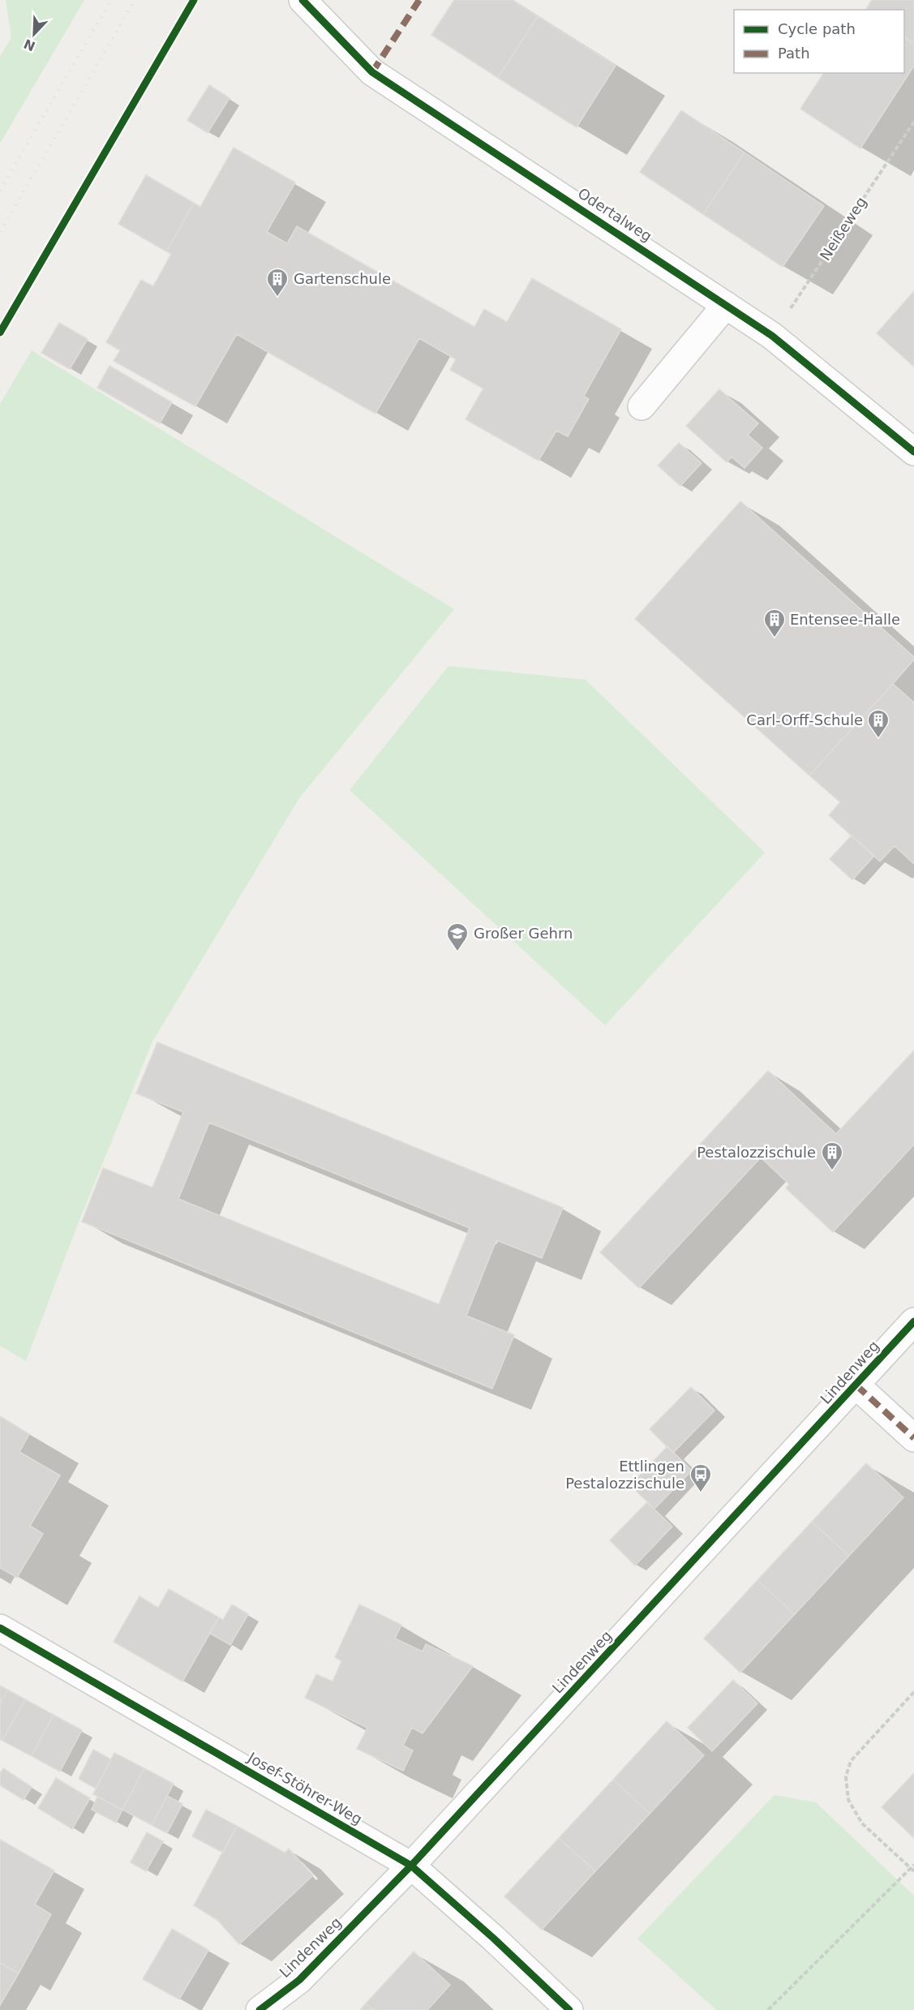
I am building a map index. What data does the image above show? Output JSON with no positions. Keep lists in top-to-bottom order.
{
  "streets": {
    "street": ["Odertalweg", "Lindenweg", "Josef-Stöhrer-Weg"],
    "path": ["Neißeweg"]
  },
  "crossings": [
    ["Odertalweg", "Neißeweg"],
    ["Lindenweg", "Josef-Stöhrer-Weg"]
  ],
  "places": {
    "building": [
      "Gartenschule",
      "Entensee-Halle",
      "Carl-Orff-Schule",
      "Pestalozzischule"
    ],
    "school or university": ["Großer Gehrn"],
    "bus stop": ["Ettlingen Pestalozzischule"]
  },
  "legend": ["Cycle path", "Path"],
  "north": "bottom left"
}
